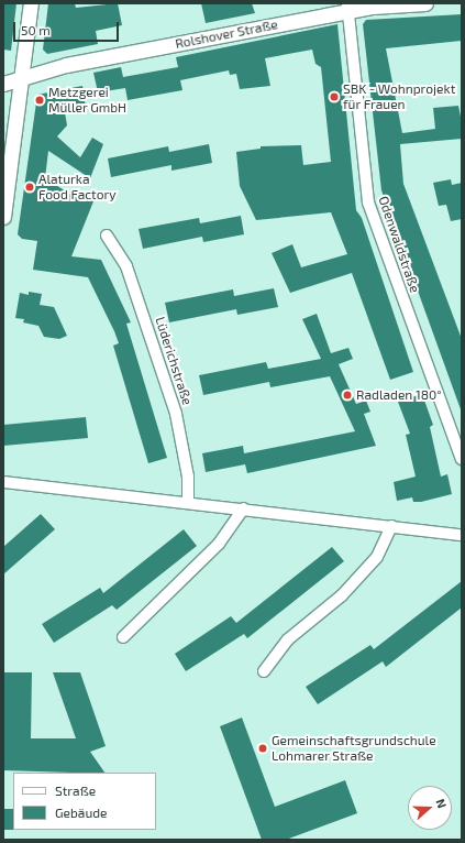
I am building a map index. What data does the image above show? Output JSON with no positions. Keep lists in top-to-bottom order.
{
  "streets": {
    "street": ["Rolshover Straße", "Odenwaldstraße", "Lüderichstraße"]
  },
  "crossings": [
    ["Rolshover Straße", "Odenwaldstraße"]
  ],
  "places": [
    "SBK - Wohnprojekt für Frauen",
    "Metzgerei Müller GmbH",
    "Alaturka Food Factory",
    "Radladen 180°",
    "Gemeinschaftsgrundschule Lohmarer Straße"
  ],
  "legend": ["Straße", "Gebäude"],
  "scale_bar": "50 m",
  "north": "right"
}
